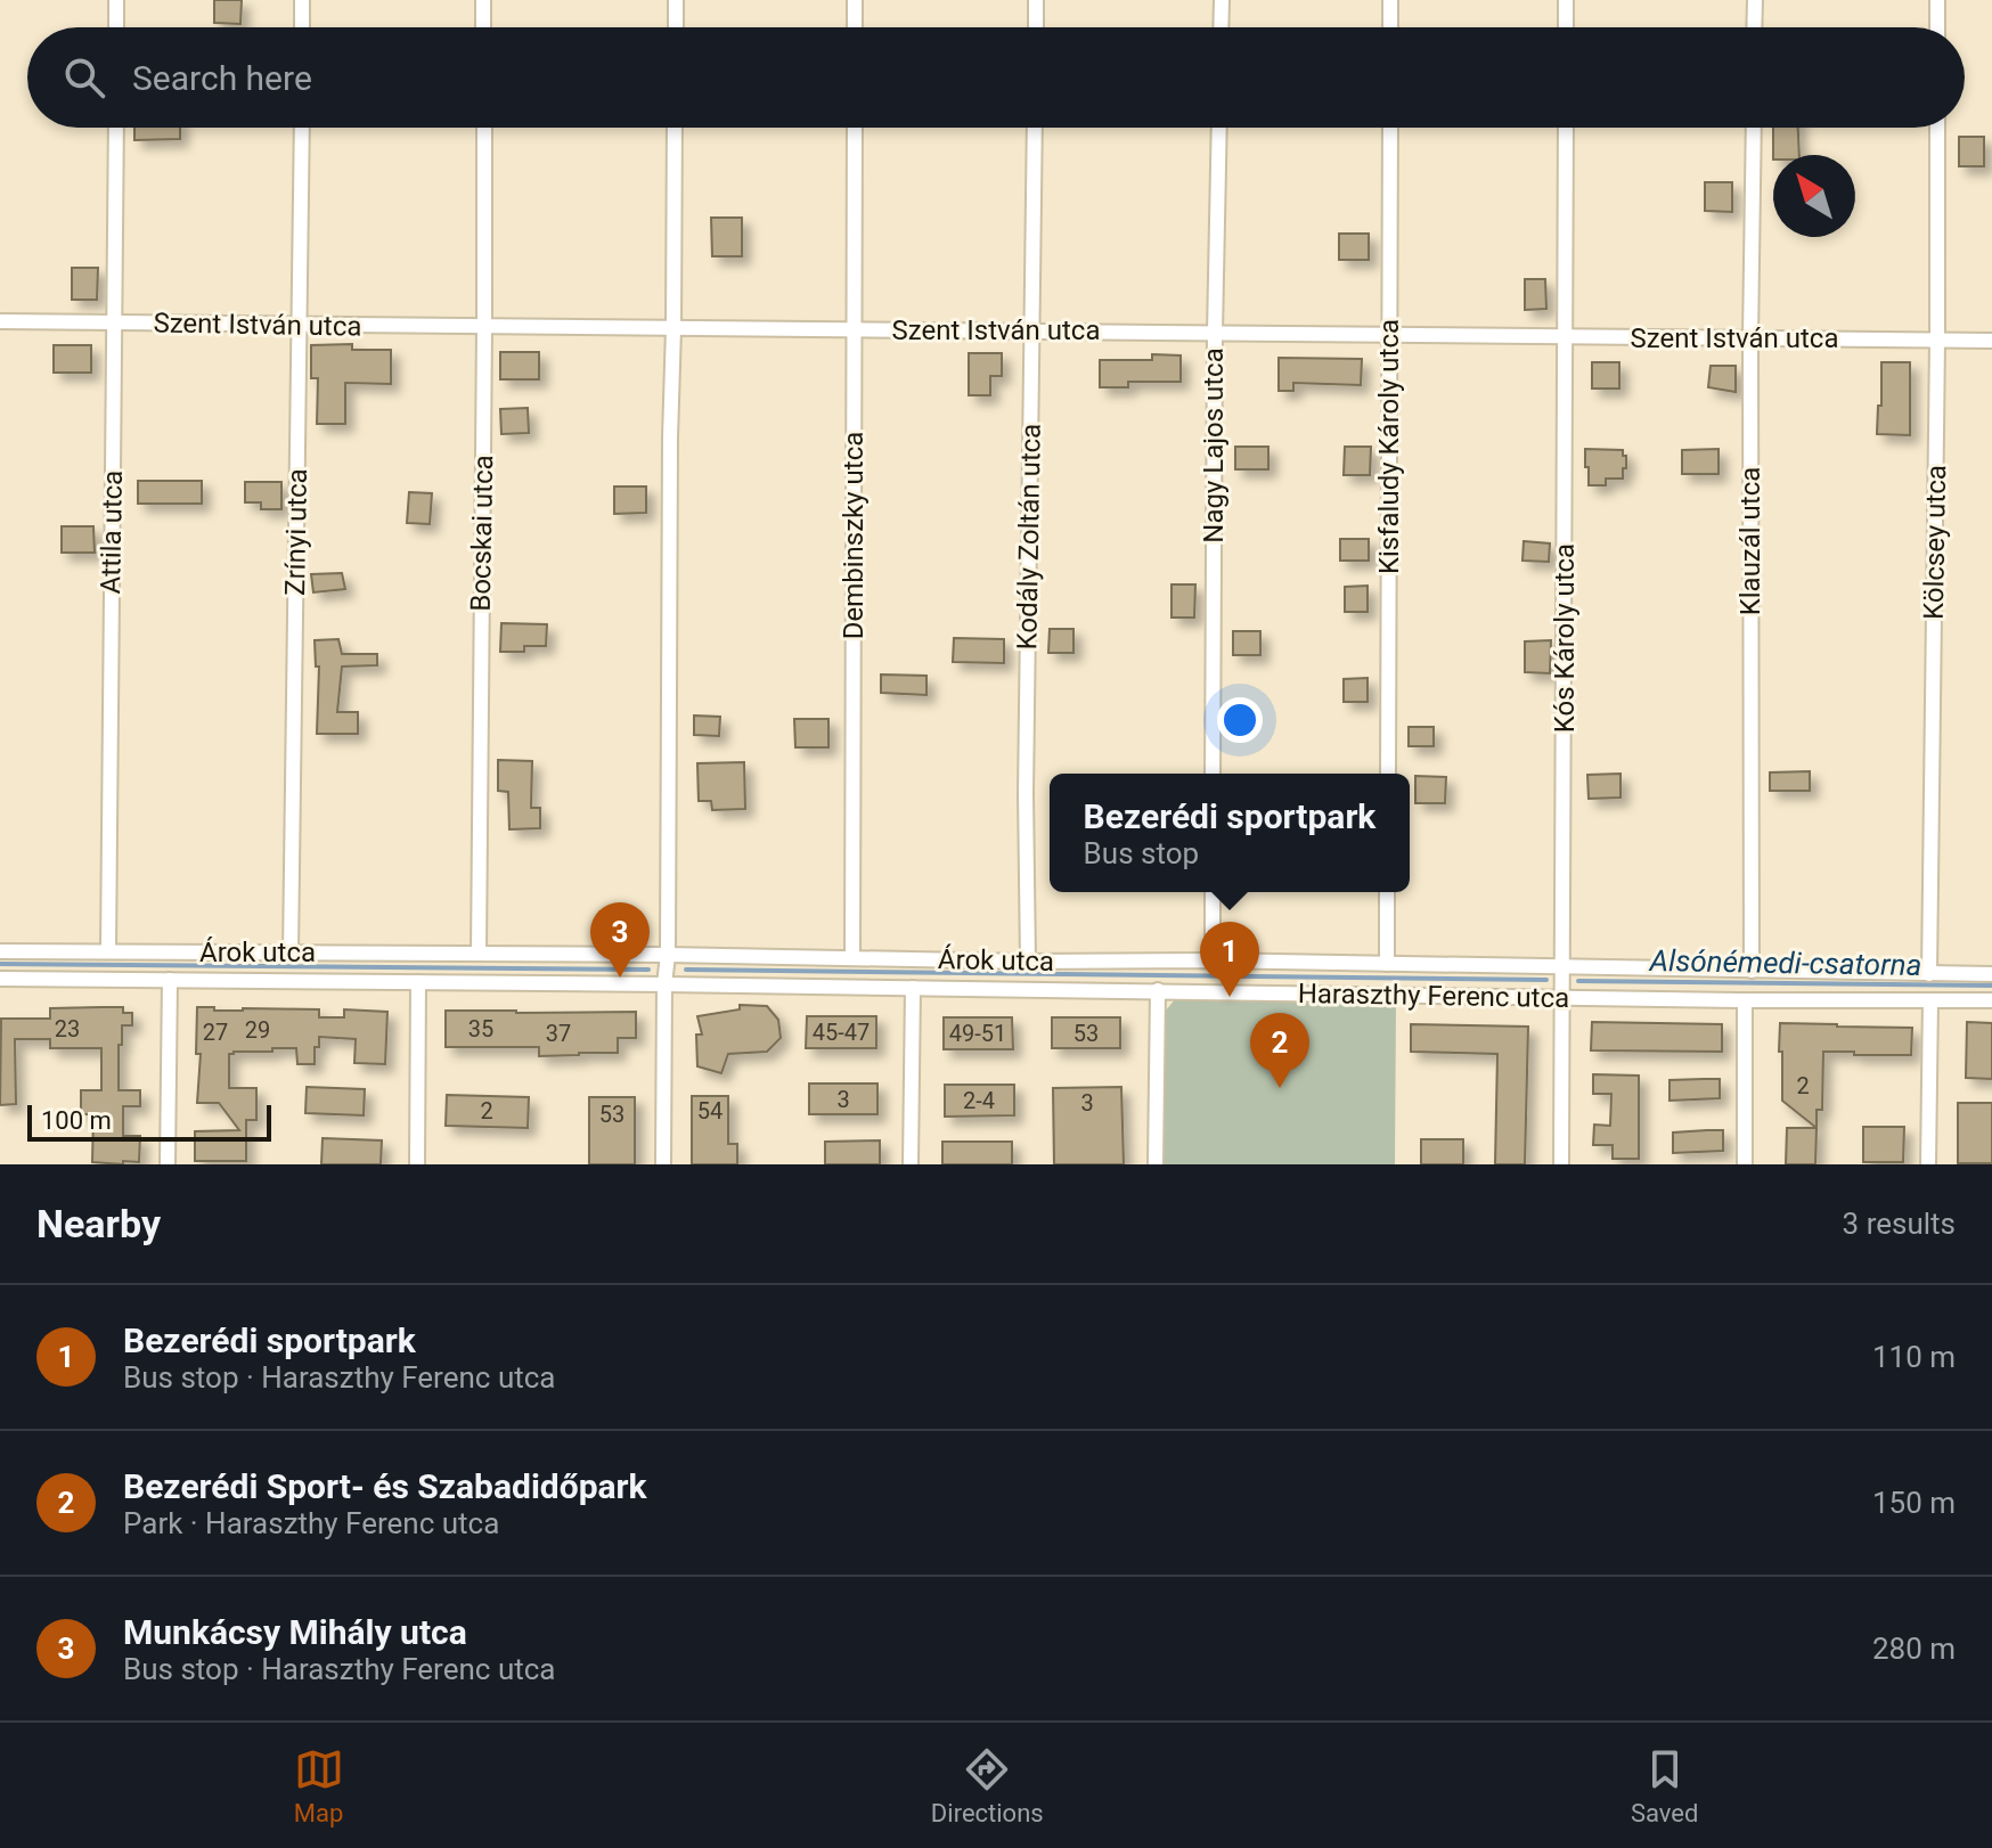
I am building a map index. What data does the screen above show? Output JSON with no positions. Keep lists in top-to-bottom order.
{
  "streets": {
    "street": [
      "Szent István utca",
      "Nagy Lajos utca",
      "Kisfaludy Károly utca",
      "Attila utca",
      "Zrínyi utca",
      "Bocskai utca",
      "Dembinszky utca",
      "Kodály Zoltán utca",
      "Klauzál utca",
      "Kölcsey utca",
      "Kós Károly utca",
      "Árok utca",
      "Haraszthy Ferenc utca"
    ]
  },
  "crossings": [
    ["Szent István utca", "Nagy Lajos utca"],
    ["Szent István utca", "Kisfaludy Károly utca"],
    ["Szent István utca", "Attila utca"],
    ["Szent István utca", "Zrínyi utca"],
    ["Szent István utca", "Bocskai utca"],
    ["Szent István utca", "Dembinszky utca"],
    ["Szent István utca", "Kodály Zoltán utca"],
    ["Szent István utca", "Klauzál utca"],
    ["Szent István utca", "Kölcsey utca"],
    ["Szent István utca", "Kós Károly utca"],
    ["Attila utca", "Árok utca"],
    ["Zrínyi utca", "Árok utca"],
    ["Bocskai utca", "Árok utca"],
    ["Dembinszky utca", "Árok utca"],
    ["Kodály Zoltán utca", "Árok utca"],
    ["Klauzál utca", "Árok utca"],
    ["Kölcsey utca", "Árok utca"],
    ["Kós Károly utca", "Árok utca"],
    ["Kós Károly utca", "Haraszthy Ferenc utca"]
  ],
  "water": ["Alsónémedi-csatorna"],
  "house_numbers": [
    "23",
    "35",
    "29",
    "27",
    "45-47",
    "37",
    "49-51",
    "53",
    "2",
    "3",
    "2-4",
    "3",
    "2",
    "54",
    "53"
  ],
  "scale_bar": "100 m",
  "north": "top left",
  "page": {
    "search": "Search here",
    "popup": ["Bezerédi sportpark", "Bus stop"],
    "pins": ["3", "1", "2"],
    "scale": "100 m",
    "heading": ["Nearby", "3 results"],
    "list": [
      {
        "mark": "1",
        "name": "Bezerédi sportpark",
        "note": "Bus stop · Haraszthy Ferenc utca",
        "value": "110 m"
      },
      {
        "mark": "2",
        "name": "Bezerédi Sport- és Szabadidőpark",
        "note": "Park · Haraszthy Ferenc utca",
        "value": "150 m"
      },
      {
        "mark": "3",
        "name": "Munkácsy Mihály utca",
        "note": "Bus stop · Haraszthy Ferenc utca",
        "value": "280 m"
      }
    ],
    "nav": ["Map", "Directions", "Saved"]
  }
}
